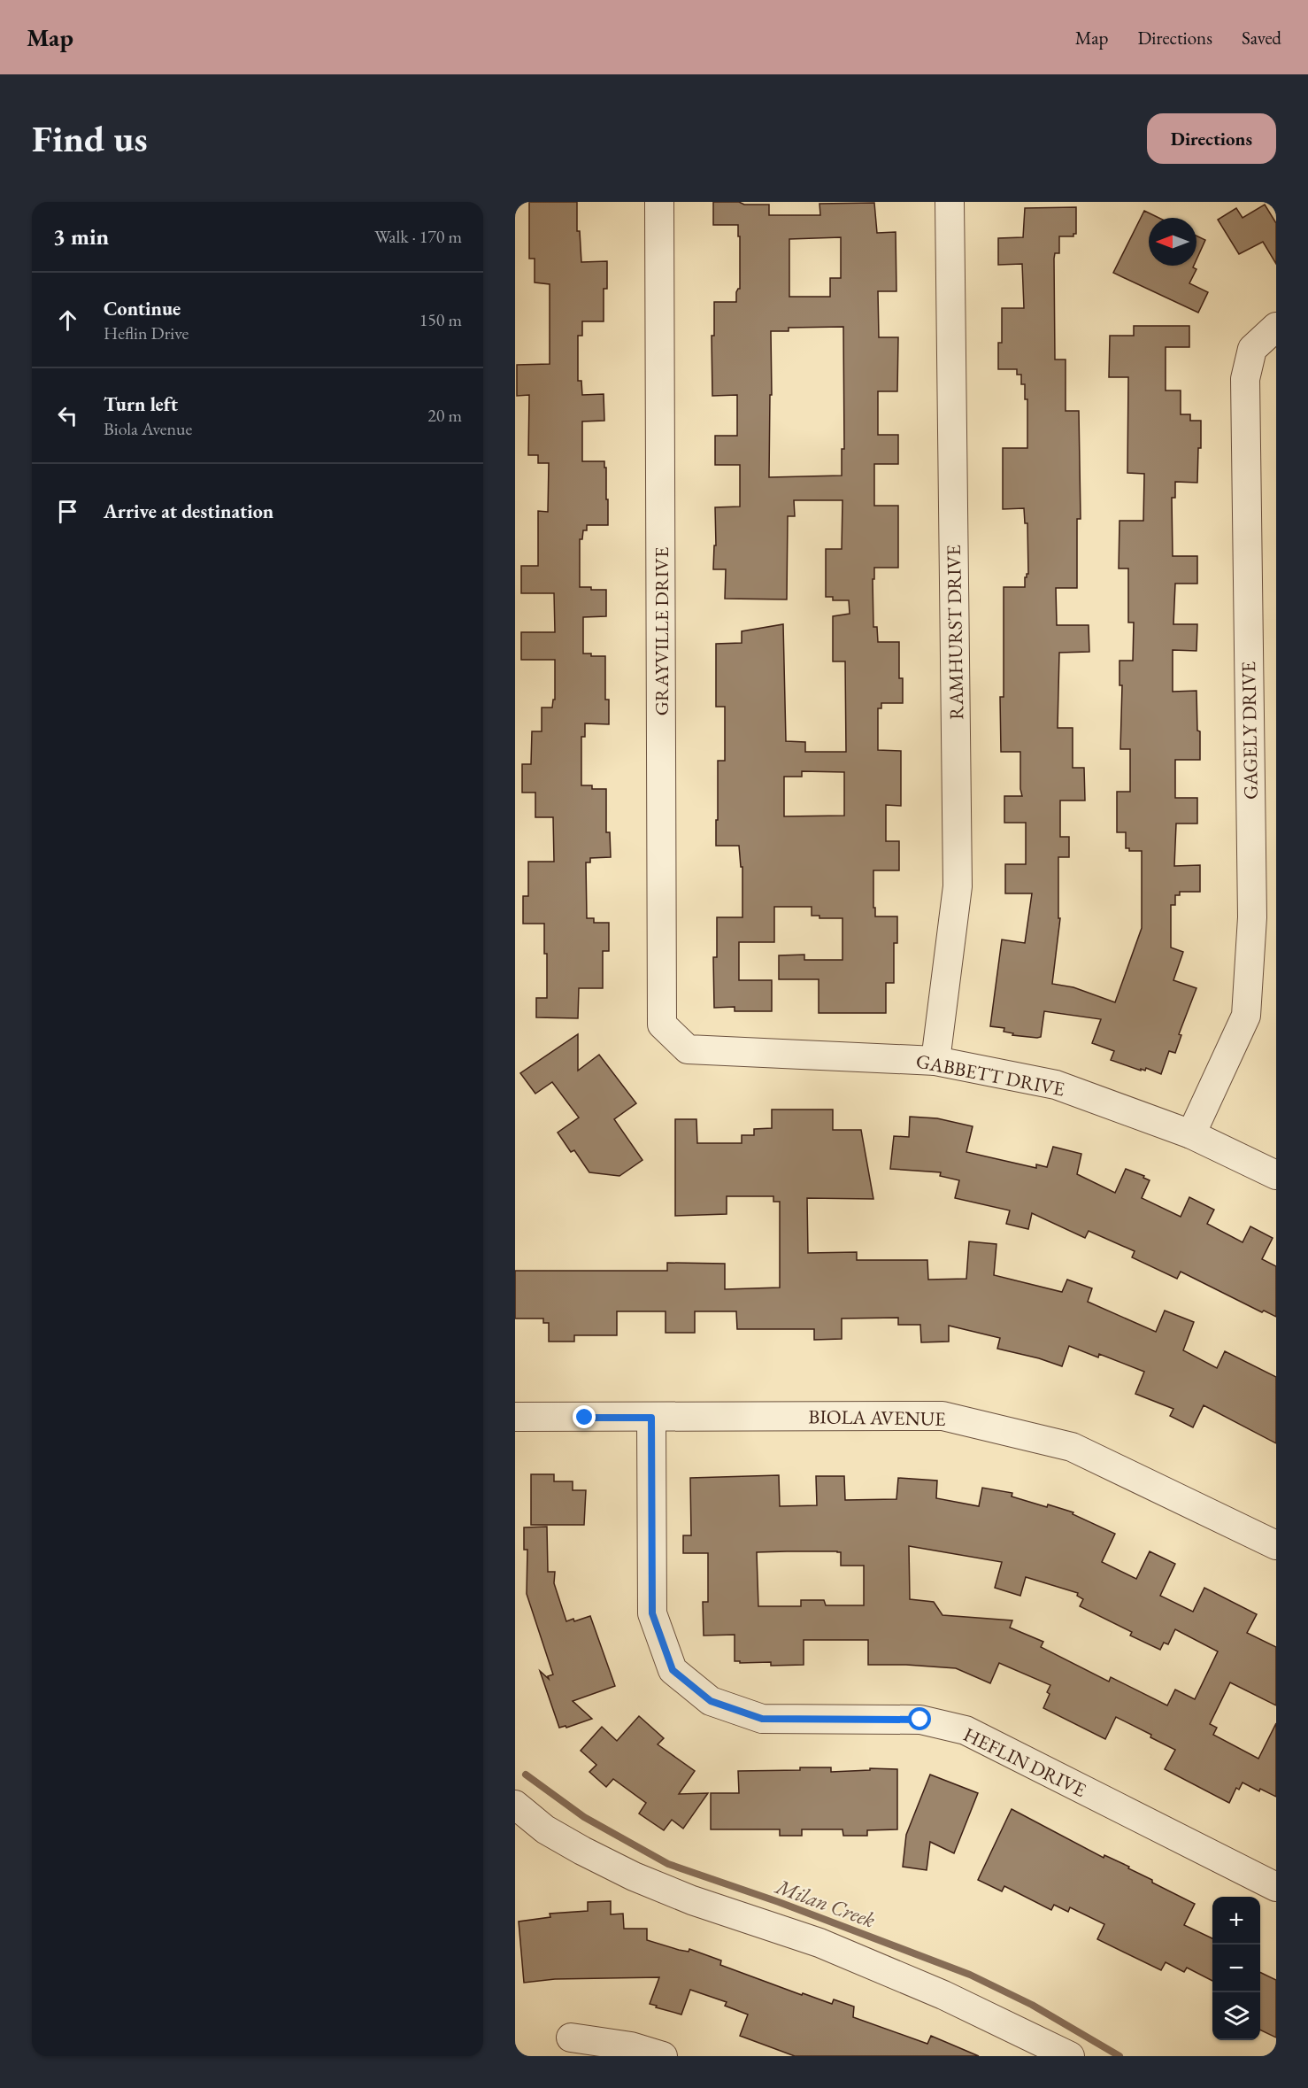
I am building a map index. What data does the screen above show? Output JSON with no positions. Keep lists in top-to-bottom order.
{
  "streets": {
    "street": [
      "GRAYVILLE DRIVE",
      "RAMHURST DRIVE",
      "GAGELY DRIVE",
      "GABBETT DRIVE",
      "BIOLA AVENUE",
      "HEFLIN DRIVE"
    ]
  },
  "crossings": [
    ["GRAYVILLE DRIVE", "GABBETT DRIVE"],
    ["RAMHURST DRIVE", "GABBETT DRIVE"],
    ["GAGELY DRIVE", "GABBETT DRIVE"],
    ["BIOLA AVENUE", "HEFLIN DRIVE"]
  ],
  "water": ["Milan Creek"],
  "north": "left",
  "page": {
    "header": "Map",
    "nav": ["Map", "Directions", "Saved"],
    "buttons": "Directions",
    "title": "Find us",
    "heading": ["3 min", "Walk · 170 m"],
    "list": [
      ["Continue", "Heflin Drive", "150 m"],
      ["Turn left", "Biola Avenue", "20 m"],
      "Arrive at destination"
    ],
    "map_buttons": ["+", "−"]
  }
}
